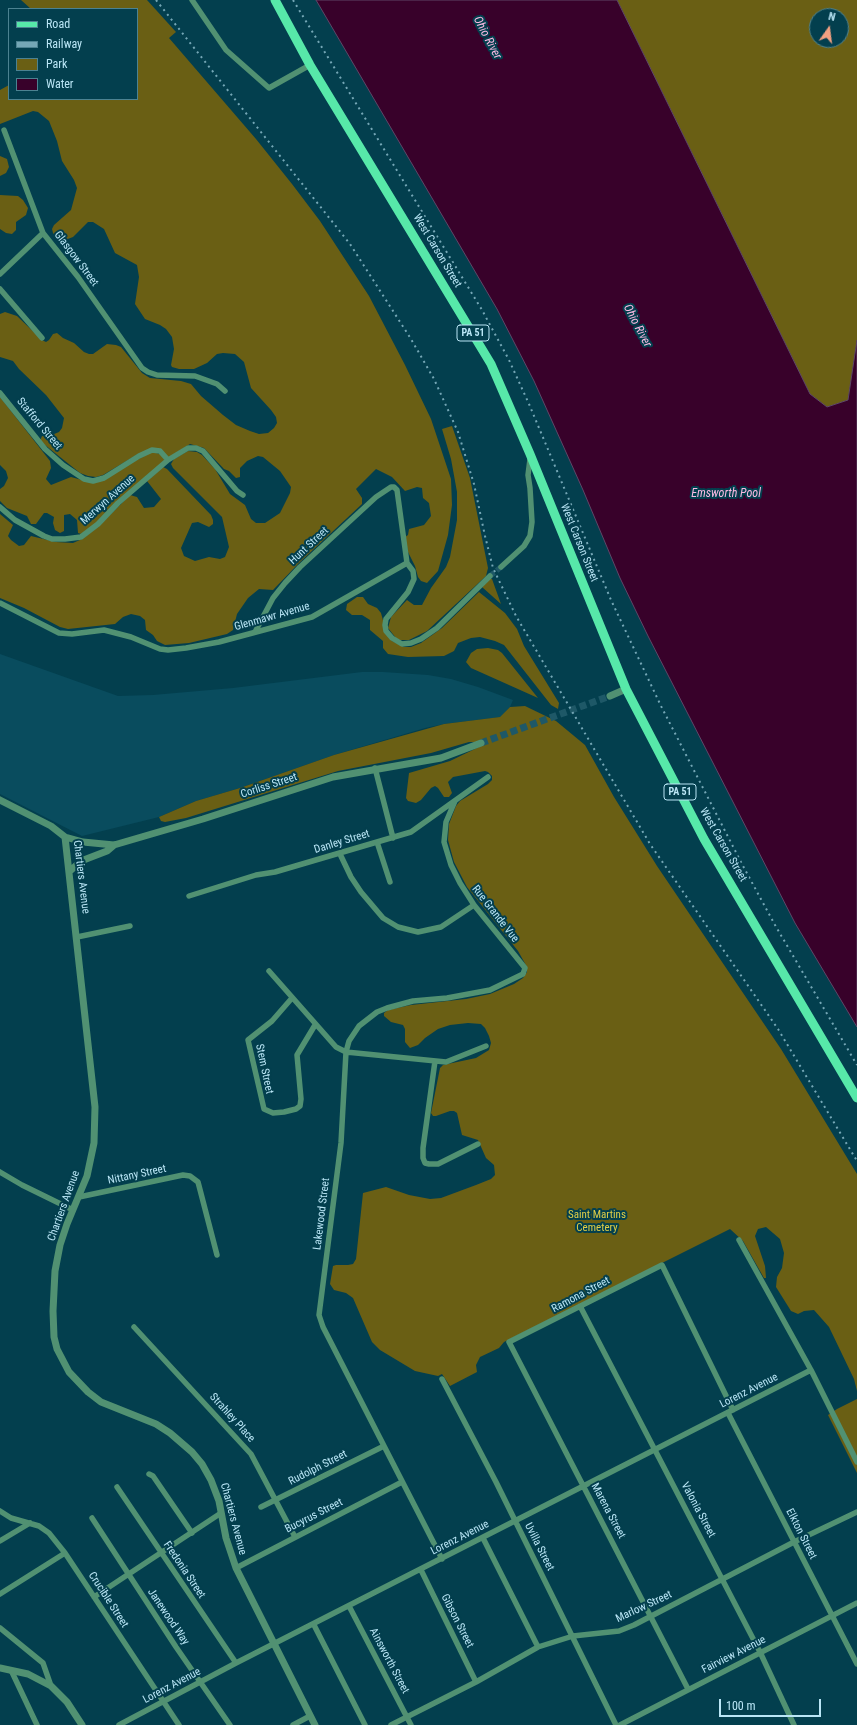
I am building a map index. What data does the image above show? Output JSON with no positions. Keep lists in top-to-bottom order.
{
  "streets": {
    "main road": ["West Carson Street", "PA 51"],
    "street": [
      "Glasgow Street",
      "Stafford Street",
      "Merwyn Avenue",
      "Hunt Street",
      "Glenmawr Avenue",
      "Corliss Street",
      "Danley Street",
      "Chartiers Avenue",
      "Rue Grande Vue",
      "Stem Street",
      "Nittany Street",
      "Lakewood Street",
      "Ramona Street",
      "Lorenz Avenue",
      "Strahley Place",
      "Rudolph Street",
      "Valonia Street",
      "Marena Street",
      "Bucyrus Street",
      "Elkton Street",
      "Uvilla Street",
      "Fredonia Street",
      "Crucible Street",
      "Marlow Street",
      "Janewood Way",
      "Gibson Street",
      "Fairview Avenue",
      "Ainsworth Street"
    ]
  },
  "crossings": [
    ["Stafford Street", "Merwyn Avenue"],
    ["Hunt Street", "Glenmawr Avenue"],
    ["Corliss Street", "Chartiers Avenue"],
    ["Danley Street", "Rue Grande Vue"],
    ["Chartiers Avenue", "Nittany Street"],
    ["Chartiers Avenue", "Lorenz Avenue"],
    ["Chartiers Avenue", "Bucyrus Street"],
    ["Rue Grande Vue", "Lakewood Street"],
    ["Lakewood Street", "Lorenz Avenue"],
    ["Lakewood Street", "Rudolph Street"],
    ["Lakewood Street", "Bucyrus Street"],
    ["Ramona Street", "Valonia Street"],
    ["Ramona Street", "Marena Street"],
    ["Ramona Street", "Elkton Street"],
    ["Lorenz Avenue", "Valonia Street"],
    ["Lorenz Avenue", "Marena Street"],
    ["Lorenz Avenue", "Elkton Street"],
    ["Lorenz Avenue", "Uvilla Street"],
    ["Lorenz Avenue", "Fredonia Street"],
    ["Lorenz Avenue", "Crucible Street"],
    ["Lorenz Avenue", "Janewood Way"],
    ["Lorenz Avenue", "Gibson Street"],
    ["Lorenz Avenue", "Ainsworth Street"],
    ["Strahley Place", "Rudolph Street"],
    ["Strahley Place", "Bucyrus Street"],
    ["Valonia Street", "Marlow Street"],
    ["Valonia Street", "Fairview Avenue"],
    ["Marena Street", "Marlow Street"],
    ["Marena Street", "Fairview Avenue"],
    ["Elkton Street", "Marlow Street"],
    ["Elkton Street", "Fairview Avenue"],
    ["Uvilla Street", "Marlow Street"],
    ["Marlow Street", "Gibson Street"],
    ["Marlow Street", "Ainsworth Street"]
  ],
  "water": ["Ohio River", "Emsworth Pool"],
  "parks": ["Saint Martins Cemetery"],
  "legend": [
    "Road",
    "Railway",
    "Park",
    "Water"
  ],
  "scale_bar": "100 m",
  "north": "top"
}
